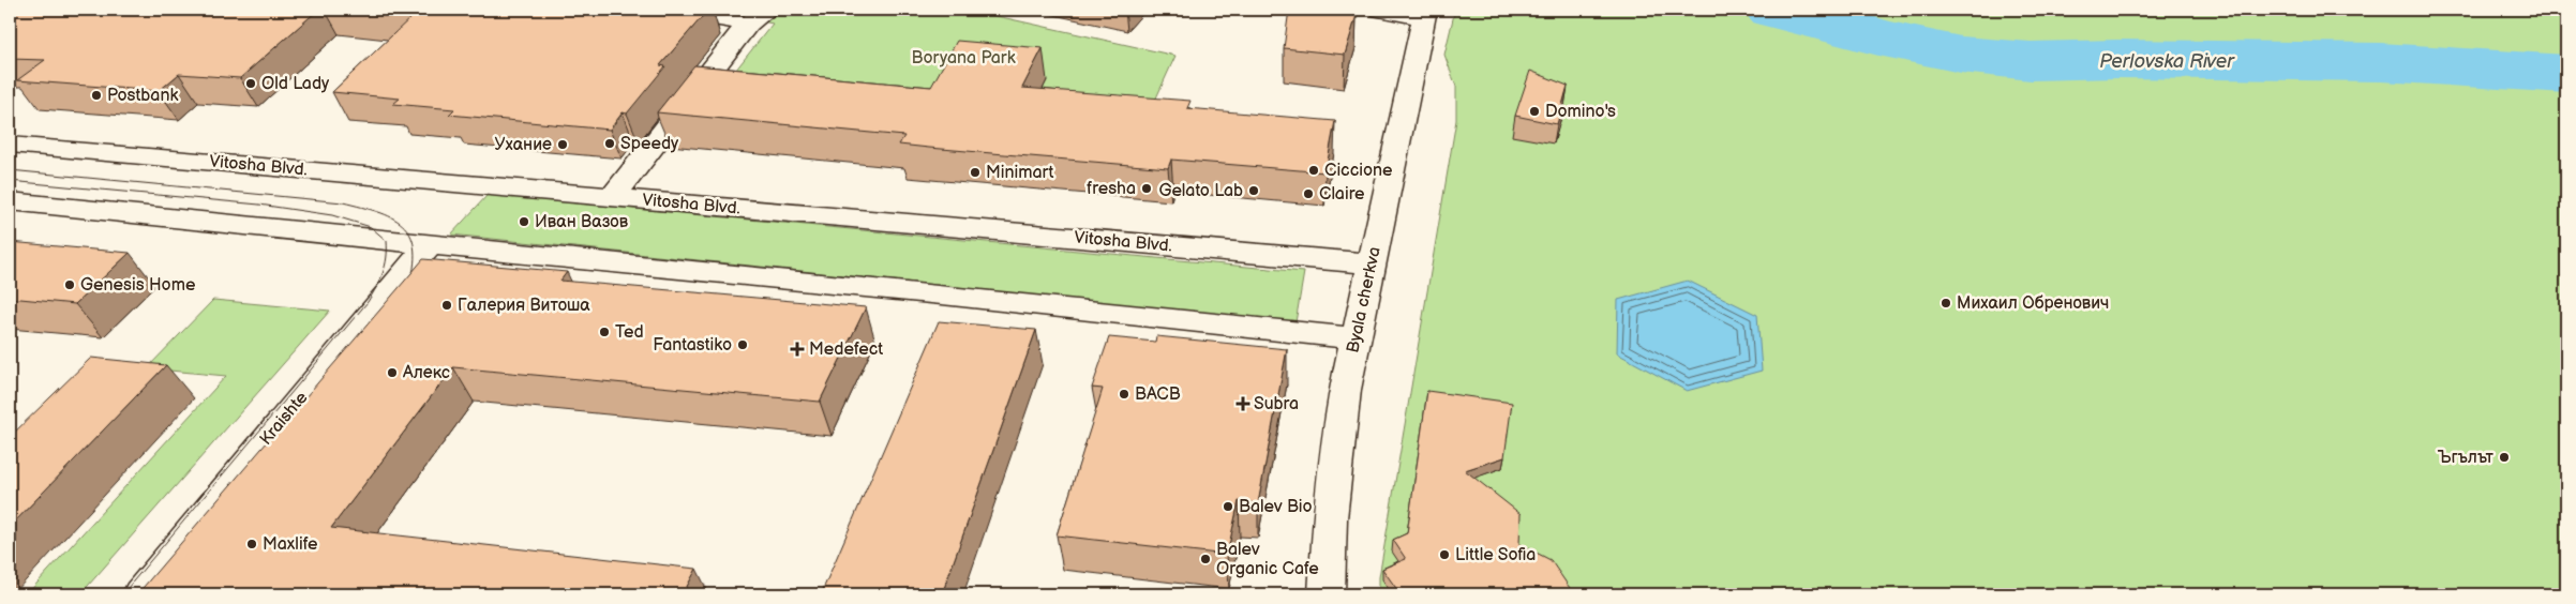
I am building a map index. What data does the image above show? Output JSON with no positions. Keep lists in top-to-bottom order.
{
  "streets": {
    "street": ["Vitosha Blvd.", "Byala cherkva", "Kraishte"]
  },
  "crossings": [
    ["Vitosha Blvd.", "Byala cherkva"]
  ],
  "water": ["Perlovska River"],
  "parks": ["Boryana Park"],
  "places": {
    "other": [
      "Old Lady",
      "Postbank",
      "Domino's",
      "Speedy",
      "Ухание",
      "Ciccione",
      "Minimart",
      "fresha",
      "Gelato Lab",
      "Claire",
      "Иван Вазов",
      "Genesis Home",
      "Михаил Обренович",
      "Галерия Витоша",
      "Ted",
      "Fantastiko",
      "Алекс",
      "BACB",
      "Ъгълът",
      "Balev Bio",
      "Maxlife",
      "Little Sofia",
      "Balev Organic Cafe"
    ],
    "health": ["Medefect", "Subra"]
  }
}
